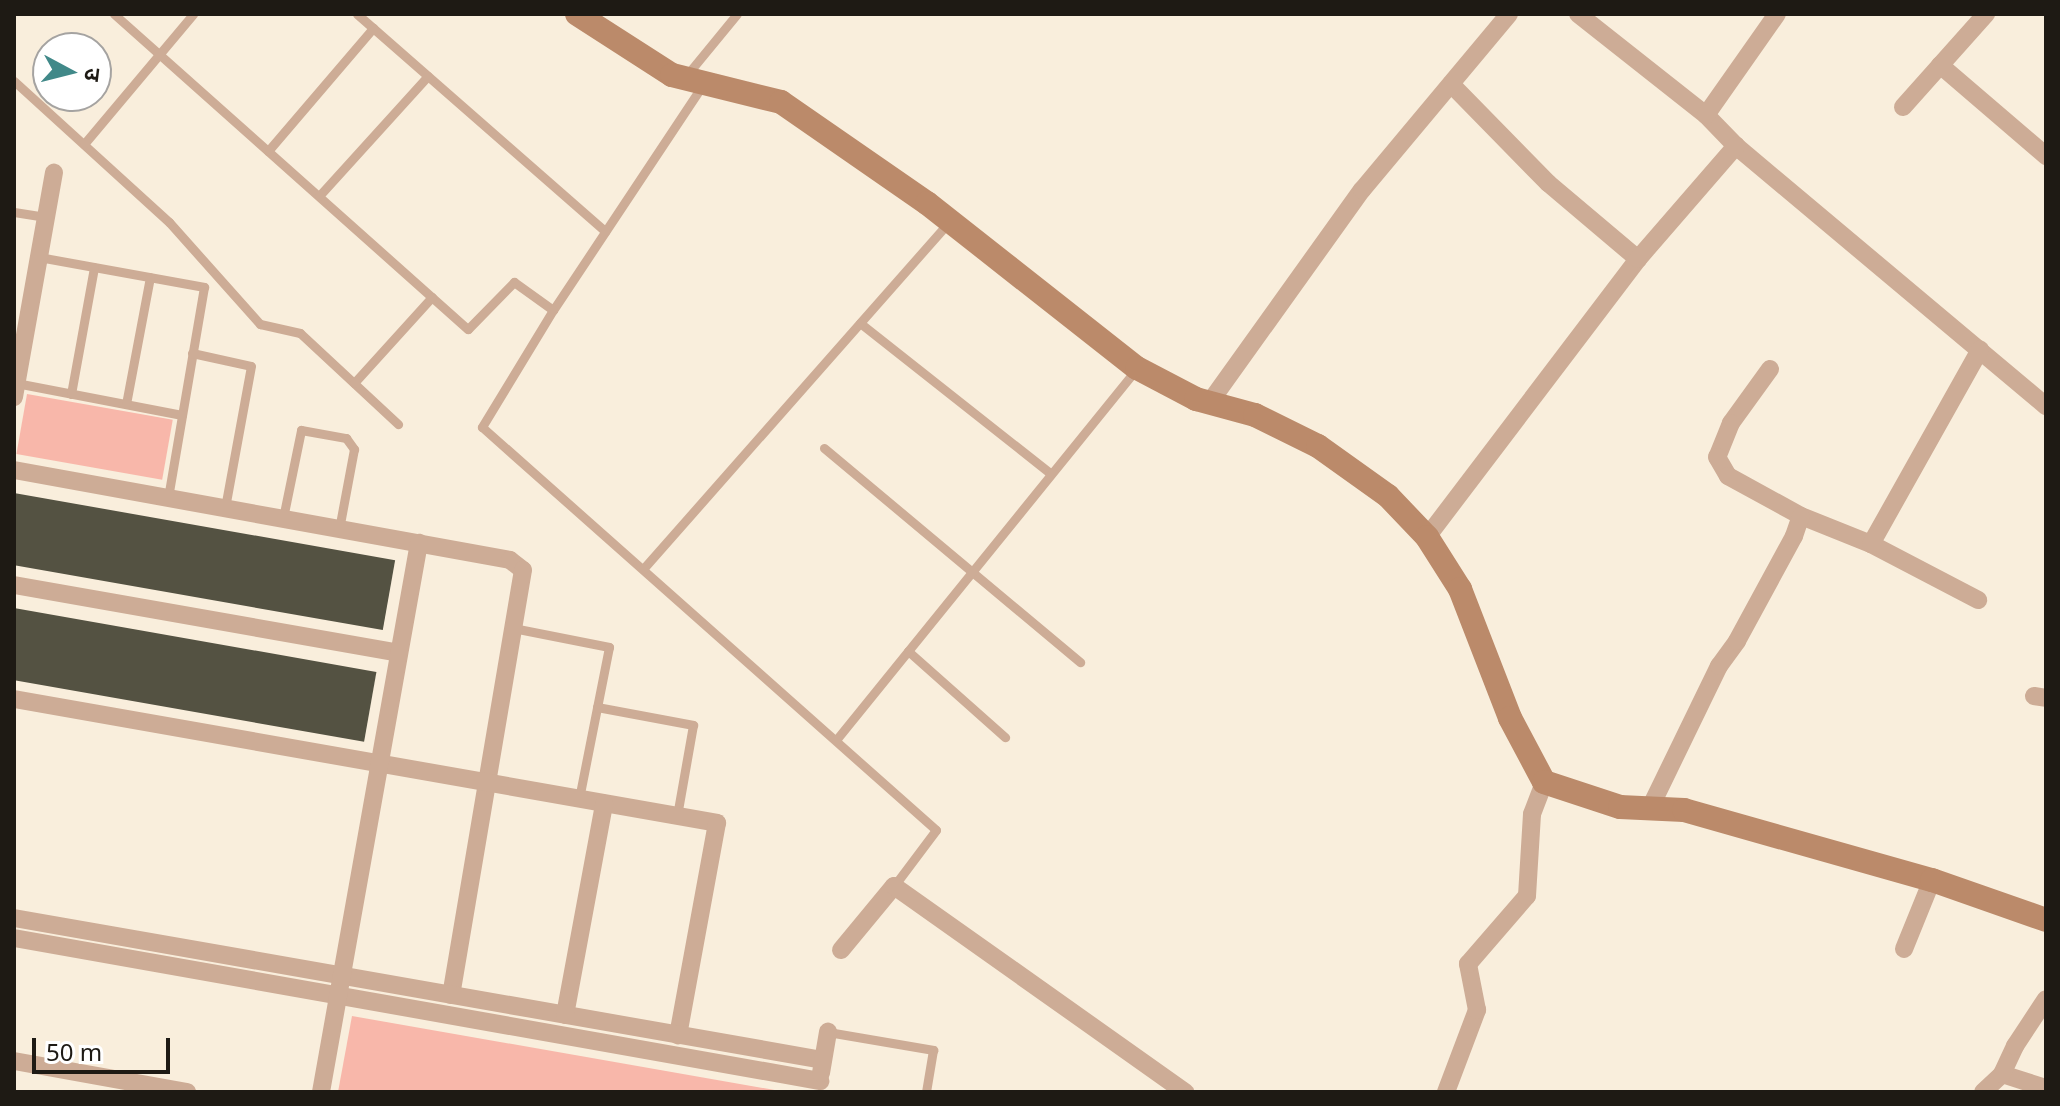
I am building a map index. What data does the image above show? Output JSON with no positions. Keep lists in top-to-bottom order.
{
  "scale_bar": "50 m",
  "north": "right"
}
